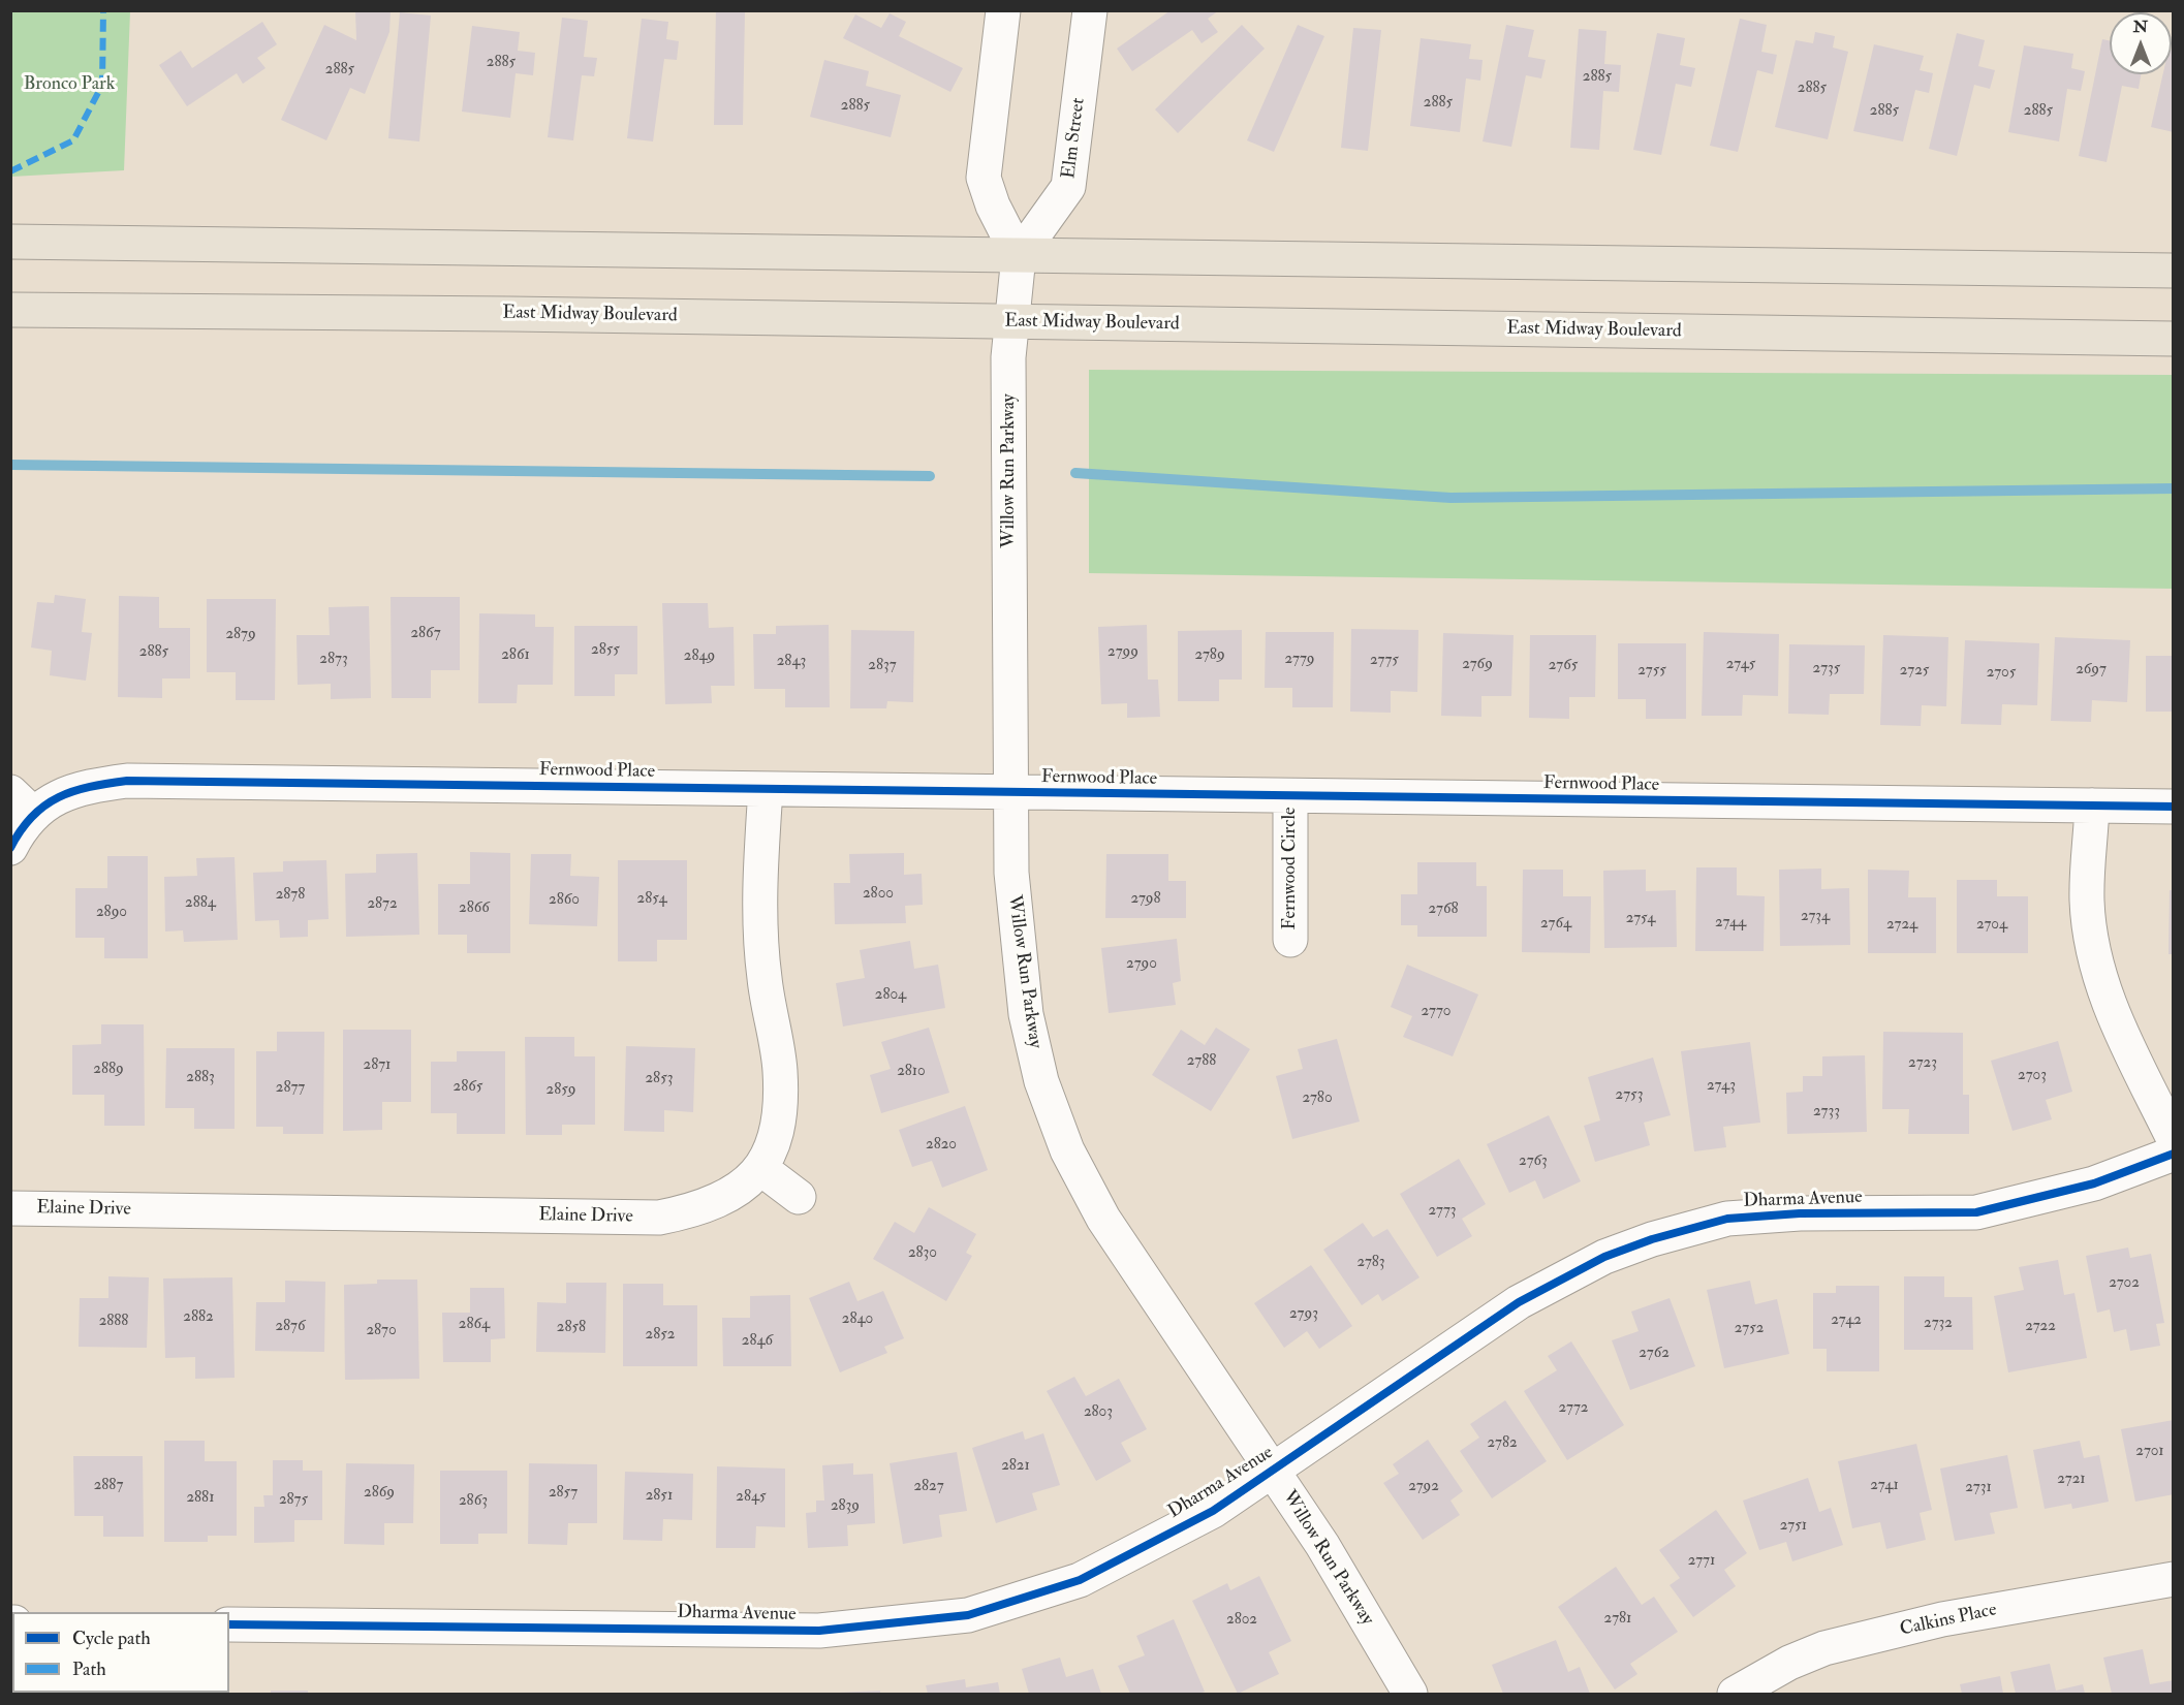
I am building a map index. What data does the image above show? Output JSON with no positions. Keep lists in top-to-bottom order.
{
  "streets": {
    "main road": ["East Midway Boulevard"],
    "street": [
      "Elm Street",
      "Willow Run Parkway",
      "Fernwood Place",
      "Fernwood Circle",
      "Dharma Avenue",
      "Elaine Drive",
      "Calkins Place"
    ]
  },
  "crossings": [
    ["Elm Street", "Willow Run Parkway"],
    ["East Midway Boulevard", "Willow Run Parkway"],
    ["Willow Run Parkway", "Fernwood Place"],
    ["Willow Run Parkway", "Dharma Avenue"],
    ["Fernwood Place", "Fernwood Circle"],
    ["Fernwood Place", "Elaine Drive"]
  ],
  "parks": ["Bronco Park"],
  "house_numbers": [
    "2885",
    "2885",
    "2885",
    "2885",
    "2885",
    "2885",
    "2885",
    "2885",
    "2867",
    "2879",
    "2855",
    "2885",
    "2799",
    "2861",
    "2789",
    "2849",
    "2873",
    "2779",
    "2775",
    "2843",
    "2769",
    "2745",
    "2837",
    "2765",
    "2735",
    "2697",
    "2755",
    "2725",
    "2705",
    "2800",
    "2878",
    "2854",
    "2798",
    "2860",
    "2884",
    "2872",
    "2866",
    "2768",
    "2890",
    "2734",
    "2754",
    "2744",
    "2764",
    "2724",
    "2704",
    "2790",
    "2804",
    "2770",
    "2788",
    "2723",
    "2871",
    "2889",
    "2810",
    "2703",
    "2883",
    "2853",
    "2743",
    "2865",
    "2877",
    "2859",
    "2753",
    "2780",
    "2733",
    "2820",
    "2763",
    "2773",
    "2830",
    "2783",
    "2702",
    "2793",
    "2882",
    "2840",
    "2742",
    "2888",
    "2732",
    "2864",
    "2876",
    "2722",
    "2858",
    "2752",
    "2870",
    "2852",
    "2846",
    "2762",
    "2772",
    "2803",
    "2782",
    "2701",
    "2821",
    "2721",
    "2887",
    "2741",
    "2827",
    "2792",
    "2731",
    "2869",
    "2857",
    "2851",
    "2845",
    "2881",
    "2875",
    "2863",
    "2839",
    "2751",
    "2771",
    "2781",
    "2802"
  ],
  "legend": ["Cycle path", "Path"],
  "north": "top"
}
